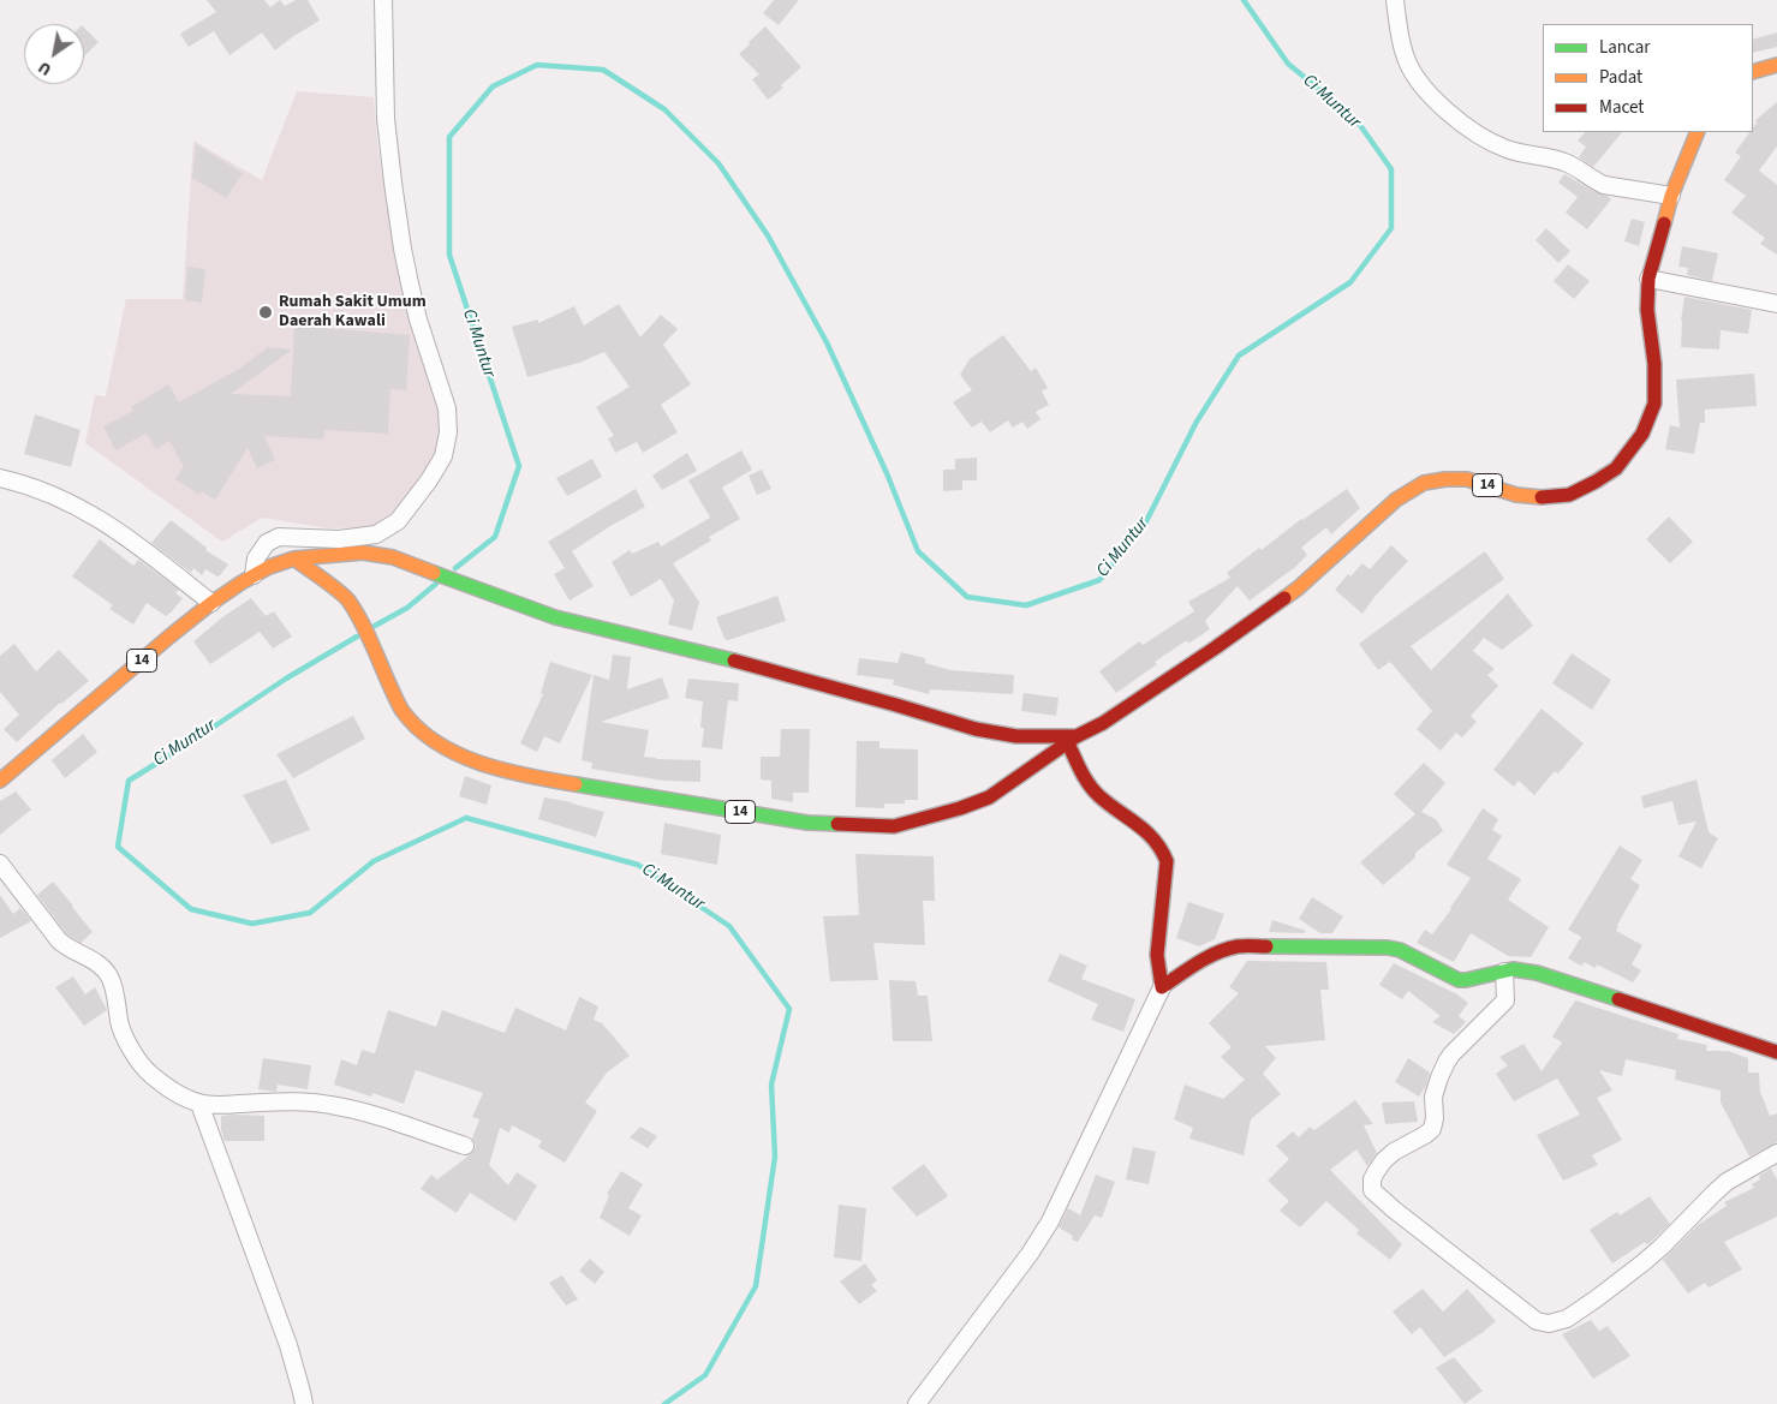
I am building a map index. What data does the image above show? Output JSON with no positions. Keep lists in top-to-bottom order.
{
  "streets": {
    "main road": ["14"]
  },
  "water": ["Ci Muntur"],
  "places": ["Rumah Sakit Umum Daerah Kawali"],
  "legend": ["Lancar", "Padat", "Macet"],
  "north": "bottom left"
}
